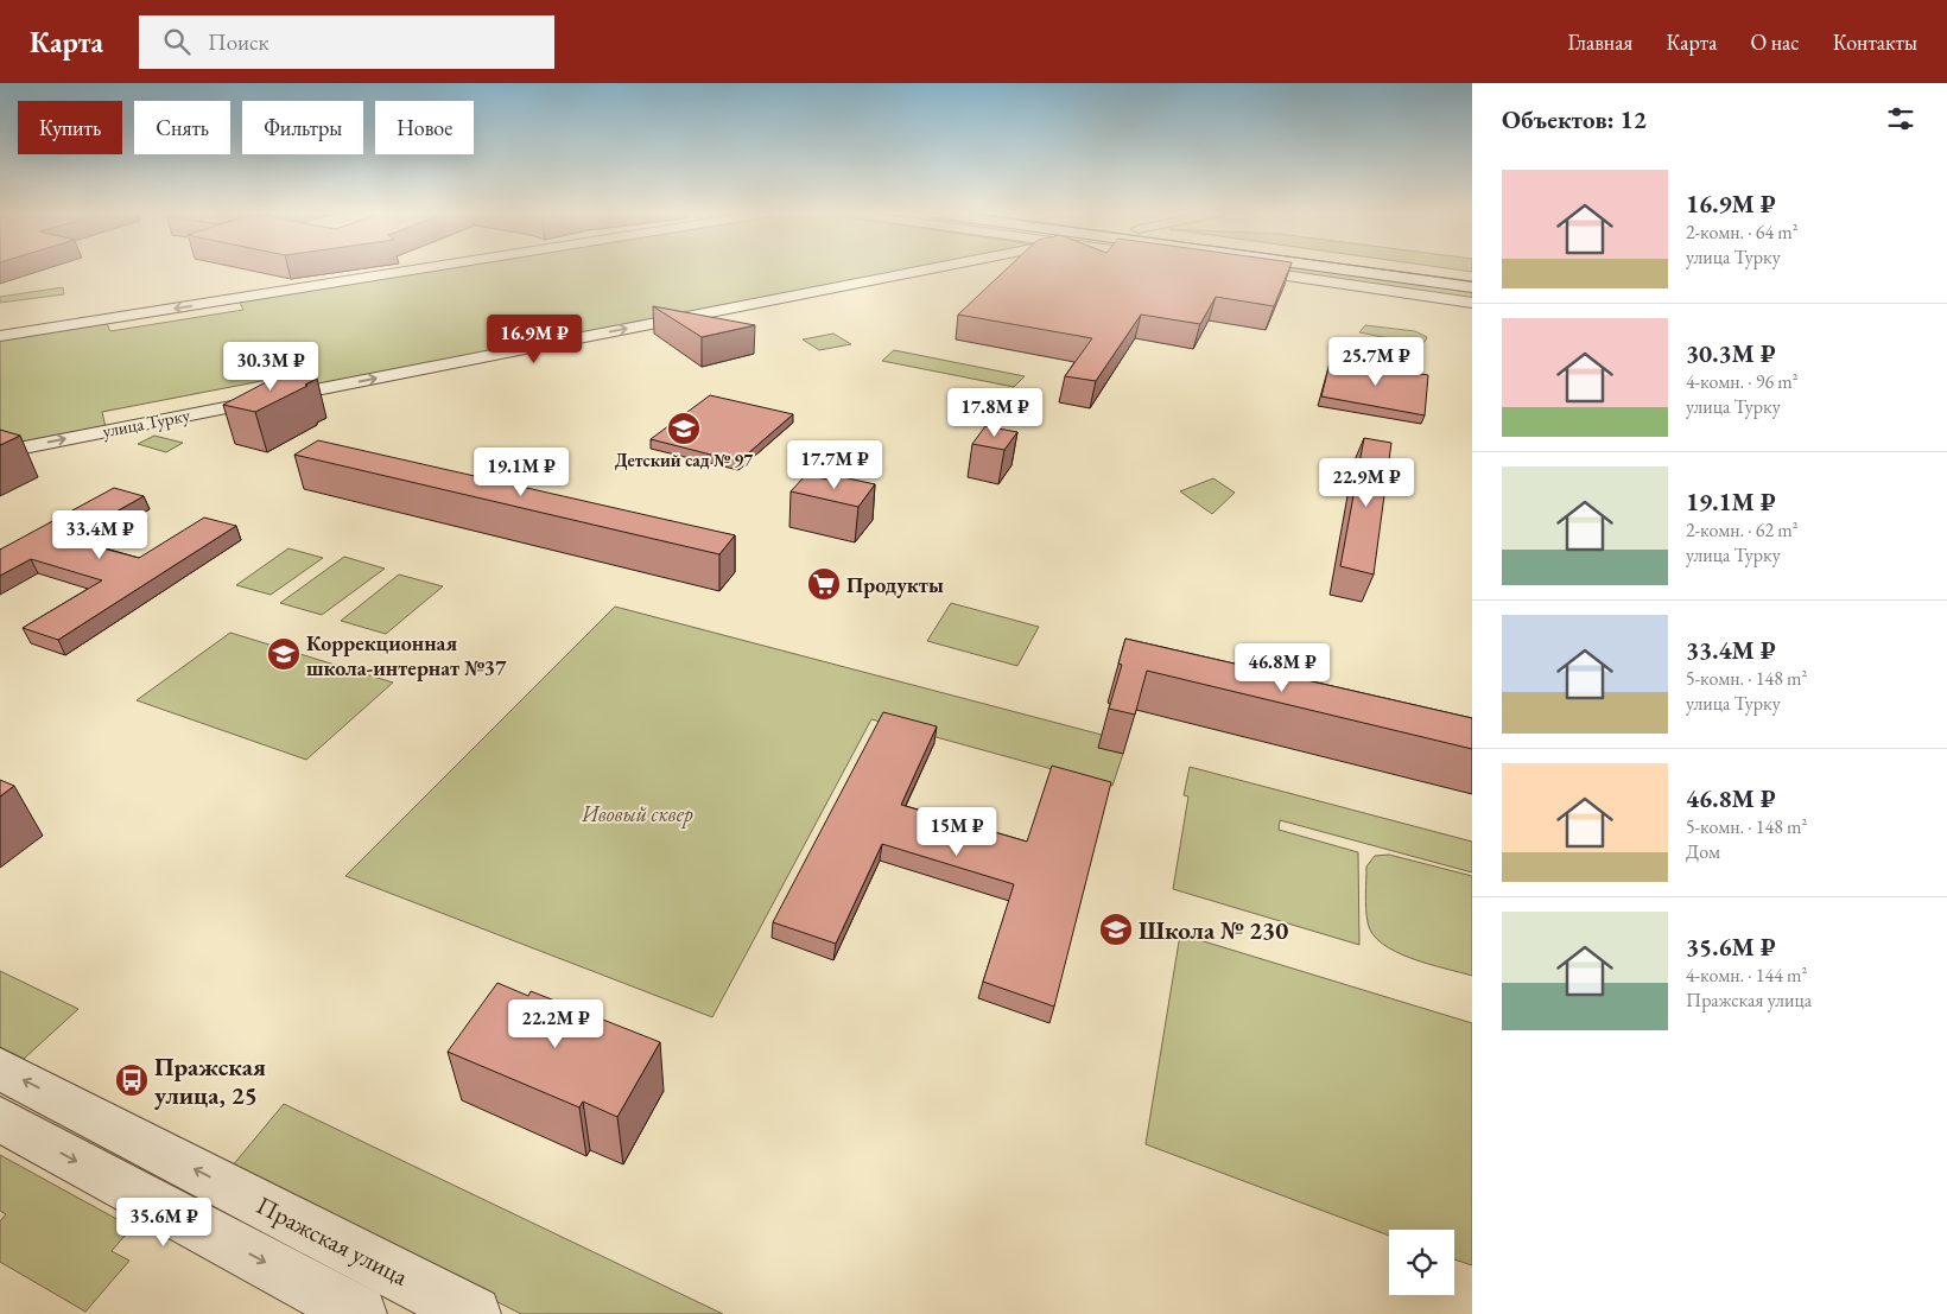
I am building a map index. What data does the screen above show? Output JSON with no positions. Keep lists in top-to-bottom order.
{
  "streets": {
    "main road": ["Пражская улица"],
    "street": ["улица Турку"]
  },
  "parks": ["Ивовый сквер"],
  "places": {
    "school or university": ["Детский сад № 97", "Коррекционная школа-интернат №37", "Школа № 230"],
    "supermarket": ["Продукты"],
    "bus stop": ["Пражская улица, 25"]
  },
  "page": {
    "header": "Карта",
    "search": "Поиск",
    "nav": [
      "Главная",
      "Карта",
      "О нас",
      "Контакты"
    ],
    "heading": "Объектов: 12",
    "chip": [
      "Купить",
      "Снять",
      "Фильтры",
      "Новое"
    ],
    "list": [
      {
        "name": "16.9M ₽",
        "note": "2-комн. · 64 m² · улица Турку"
      },
      {
        "name": "30.3M ₽",
        "note": "4-комн. · 96 m² · улица Турку"
      },
      {
        "name": "19.1M ₽",
        "note": "2-комн. · 62 m² · улица Турку"
      },
      {
        "name": "33.4M ₽",
        "note": "5-комн. · 148 m² · улица Турку"
      },
      {
        "name": "46.8M ₽",
        "note": "5-комн. · 148 m² · Дом"
      },
      {
        "name": "35.6M ₽",
        "note": "4-комн. · 144 m² · Пражская улица"
      }
    ],
    "price": [
      "16.9M ₽",
      "25.7M ₽",
      "30.3M ₽",
      "17.8M ₽",
      "17.7M ₽",
      "19.1M ₽",
      "22.9M ₽",
      "33.4M ₽",
      "46.8M ₽",
      "15M ₽",
      "22.2M ₽",
      "35.6M ₽"
    ]
  }
}
